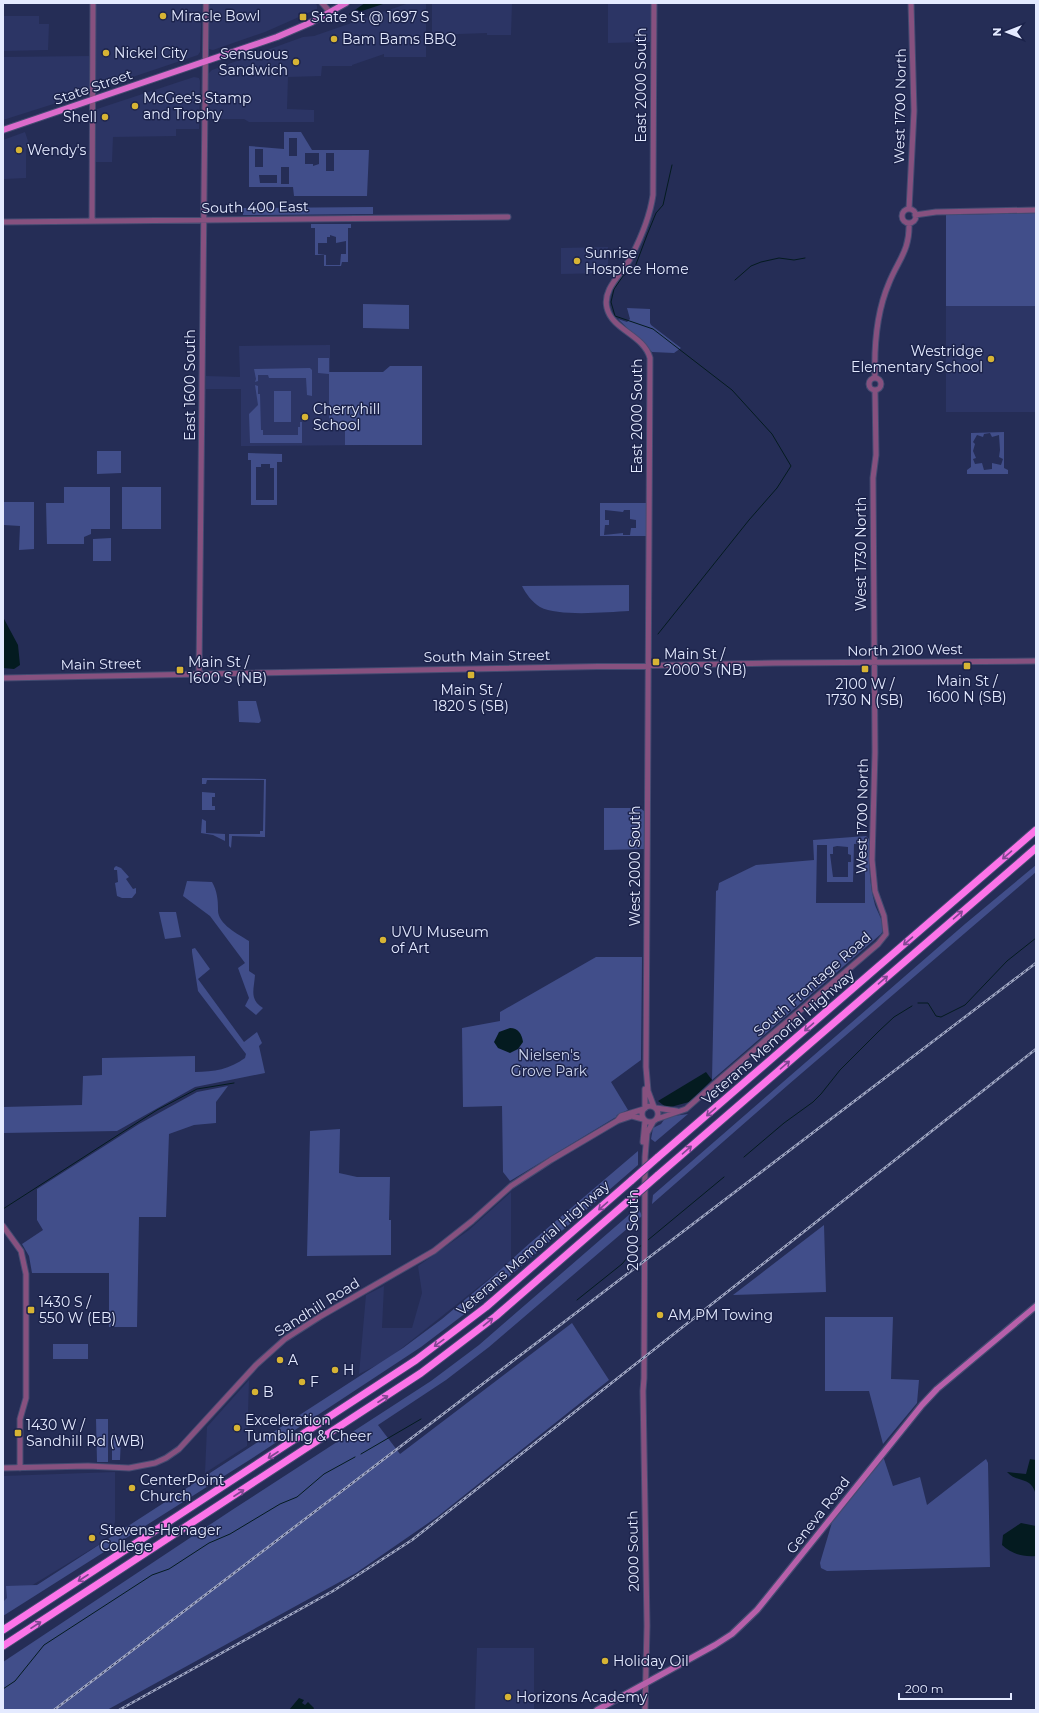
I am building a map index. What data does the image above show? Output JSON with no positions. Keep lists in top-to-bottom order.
{
  "streets": {
    "highway": ["Veterans Memorial Highway"],
    "main road": ["State Street", "Geneva Road"],
    "street": [
      "East 2000 South",
      "West 1700 North",
      "South 400 East",
      "East 1600 South",
      "West 1730 North",
      "North 2100 West",
      "South Main Street",
      "Main Street",
      "West 2000 South",
      "South Frontage Road",
      "2000 South",
      "Sandhill Road"
    ]
  },
  "crossings": [
    ["East 2000 South", "South Main Street"],
    ["East 2000 South", "West 2000 South"],
    ["State Street", "East 1600 South"],
    ["West 1700 North", "West 1730 North"],
    ["West 1700 North", "South Frontage Road"],
    ["South 400 East", "East 1600 South"],
    ["East 1600 South", "South Main Street"],
    ["East 1600 South", "Main Street"],
    ["West 1730 North", "North 2100 West"],
    ["North 2100 West", "South Main Street"],
    ["South Main Street", "Main Street"],
    ["South Main Street", "West 2000 South"],
    ["West 2000 South", "South Frontage Road"],
    ["West 2000 South", "Sandhill Road"],
    ["South Frontage Road", "Sandhill Road"],
    ["2000 South", "Geneva Road"]
  ],
  "parks": ["Nielsen's Grove Park"],
  "places": {
    "other": [
      "Miracle Bowl",
      "Bam Bams BBQ",
      "Nickel City",
      "Sensuous Sandwich",
      "McGee's Stamp and Trophy",
      "Shell",
      "Wendy's",
      "Sunrise Hospice Home",
      "Westridge Elementary School",
      "Cherryhill School",
      "UVU Museum of Art",
      "AM PM Towing",
      "A",
      "H",
      "F",
      "B",
      "Exceleration Tumbling & Cheer",
      "CenterPoint Church",
      "Stevens-Henager College",
      "Holiday Oil",
      "Horizons Academy"
    ],
    "transit": [
      "State St @ 1697 S",
      "Main St / 2000 S (NB)",
      "Main St / 1600 N (SB)",
      "2100 W / 1730 N (SB)",
      "Main St / 1600 S (NB)",
      "Main St / 1820 S (SB)",
      "1430 S / 550 W (EB)",
      "1430 W / Sandhill Rd (WB)"
    ]
  },
  "scale_bar": "200 m",
  "north": "left"
}
